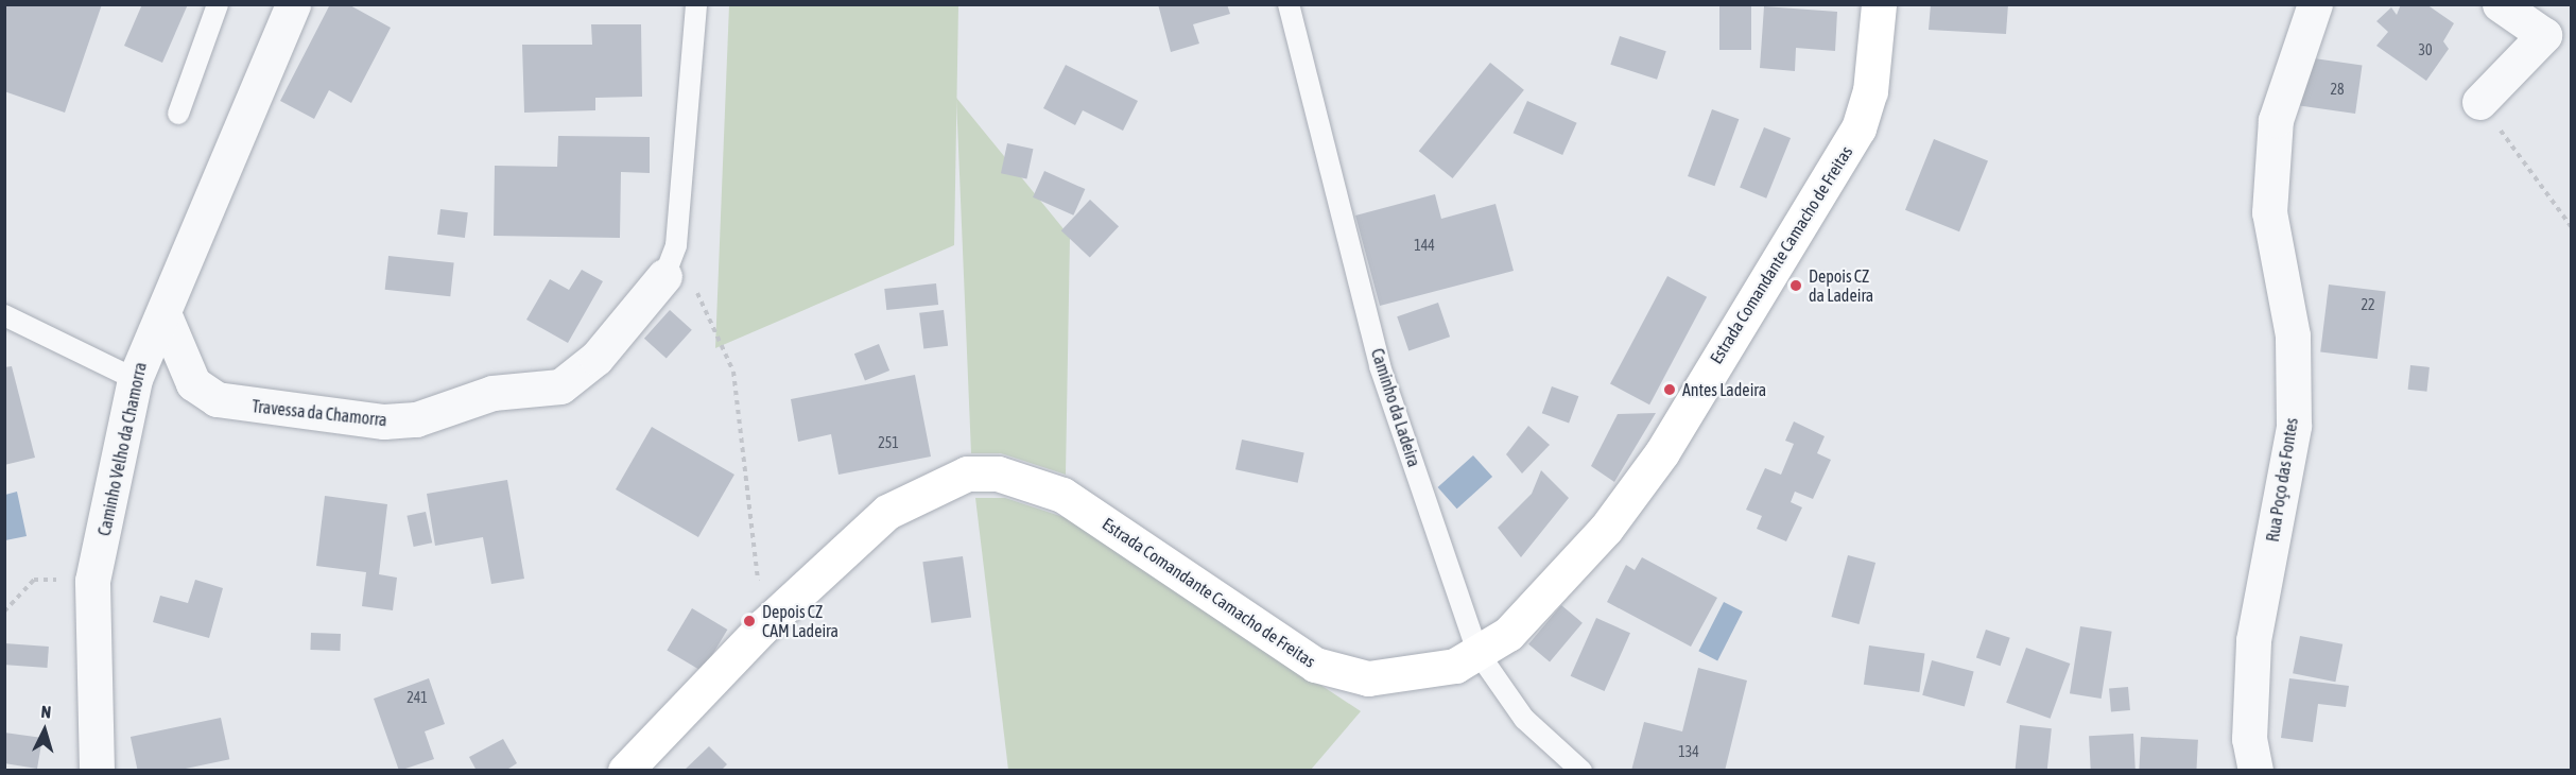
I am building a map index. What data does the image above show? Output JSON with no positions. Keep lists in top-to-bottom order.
{
  "streets": {
    "main road": ["Estrada Comandante Camacho de Freitas"],
    "street": ["Travessa da Chamorra", "Caminho Velho da Chamorra", "Rua Poço das Fontes"],
    "lane": ["Caminho da Ladeira"]
  },
  "crossings": [
    ["Estrada Comandante Camacho de Freitas", "Caminho da Ladeira"],
    ["Travessa da Chamorra", "Caminho Velho da Chamorra"]
  ],
  "places": ["Depois CZ da Ladeira", "Antes Ladeira", "Depois CZ CAM Ladeira"],
  "house_numbers": [
    "30",
    "28",
    "144",
    "22",
    "251",
    "241",
    "134"
  ],
  "north": "top"
}
